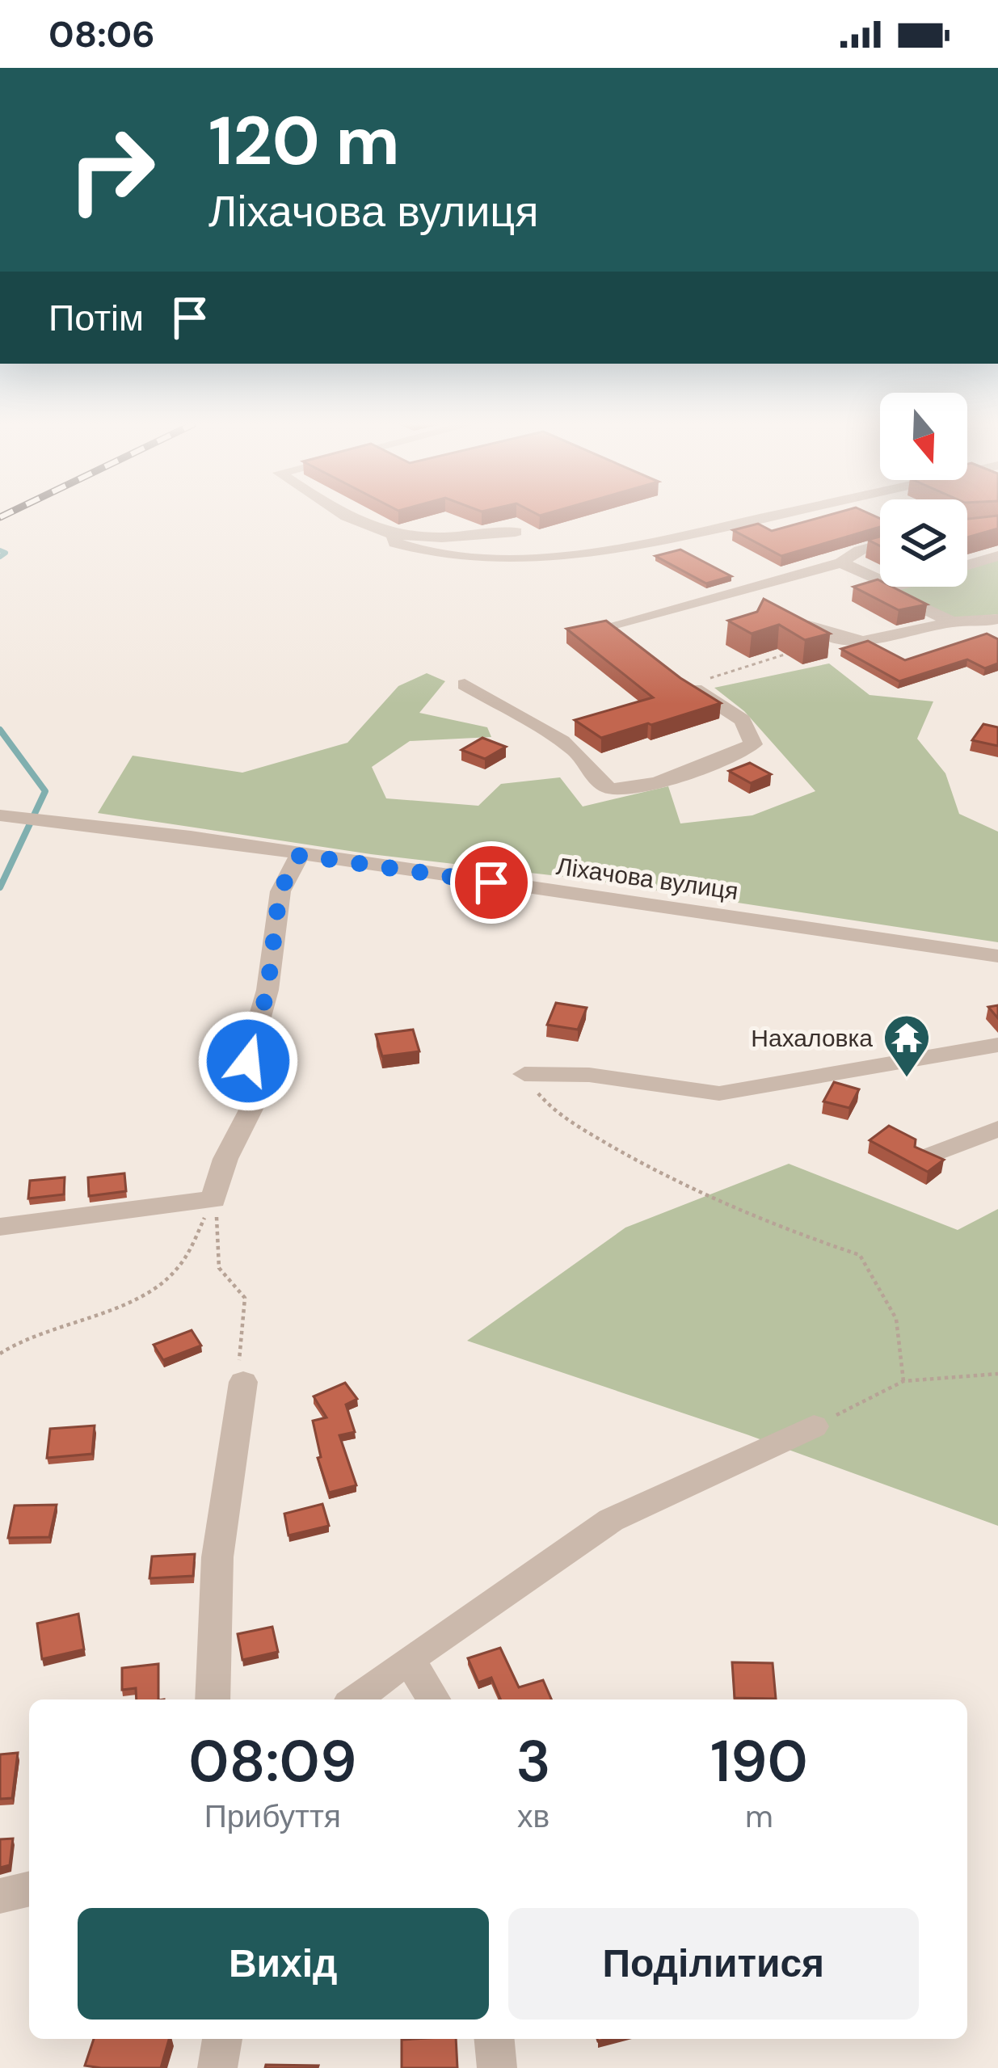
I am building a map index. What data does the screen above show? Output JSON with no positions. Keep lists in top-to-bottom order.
{
  "streets": {
    "street": ["Ліхачова вулиця"]
  },
  "places": {
    "temple": ["Нахаловка"]
  },
  "north": "bottom",
  "page": {
    "status": "08:06",
    "turn": ["120 m", "Ліхачова вулиця"],
    "then": "Потім",
    "eta": [
      "08:09",
      "Прибуття",
      "3",
      "хв",
      "190",
      "m"
    ],
    "buttons": ["Вихід", "Поділитися"]
  }
}
